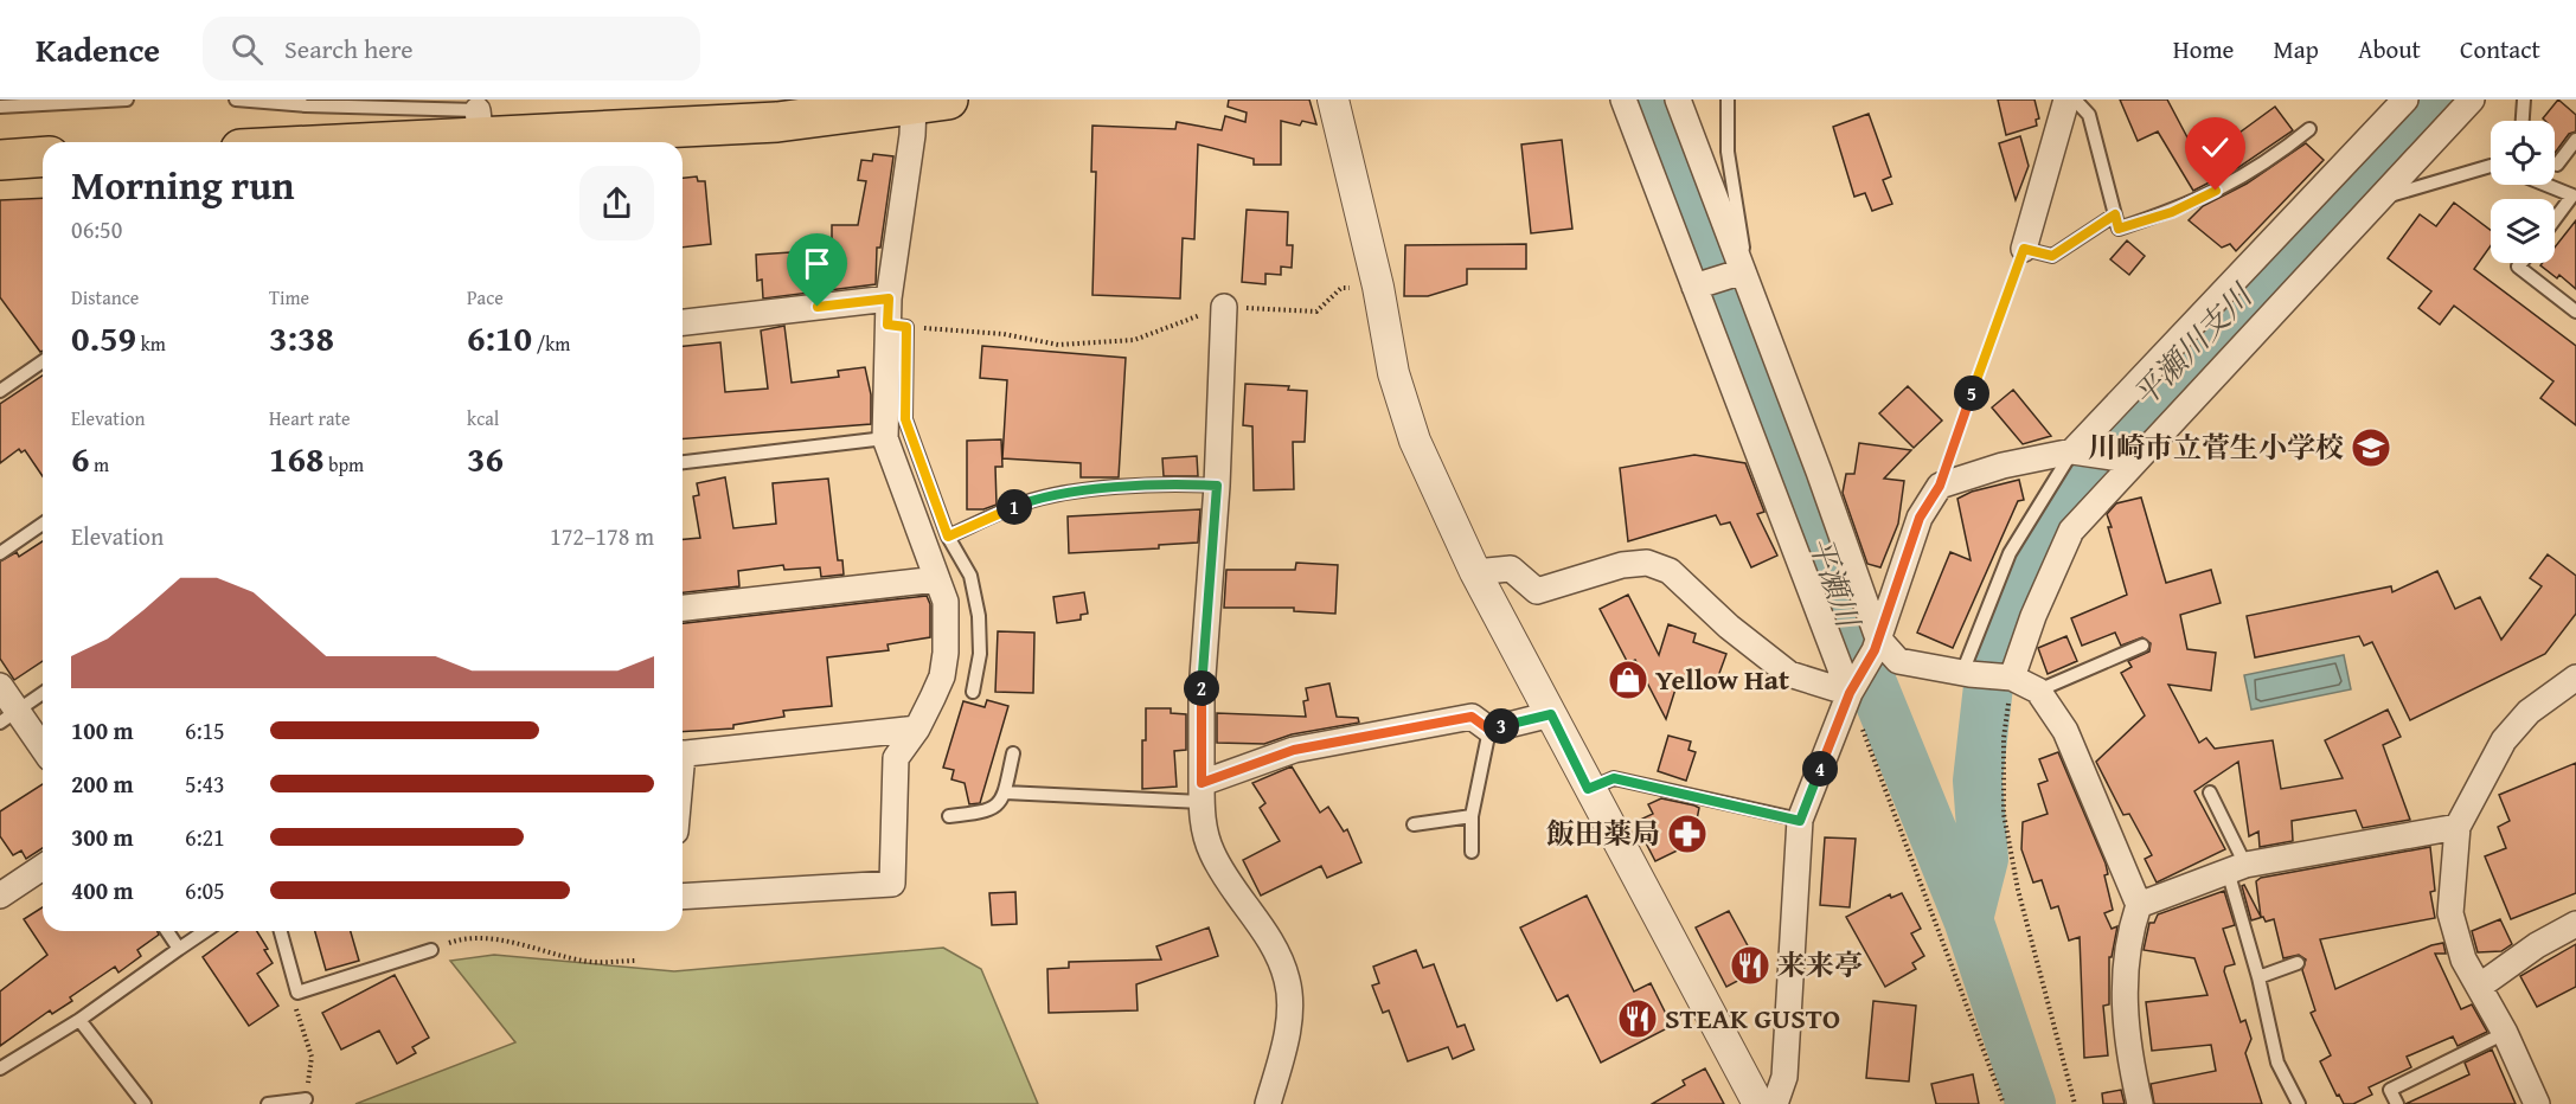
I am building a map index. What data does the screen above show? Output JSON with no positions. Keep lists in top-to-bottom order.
{
  "water": ["平瀬川支川", "平瀬川"],
  "places": {
    "school or university": ["川崎市立菅生小学校"],
    "shop": ["Yellow Hat"],
    "pharmacy": ["飯田薬局"],
    "restaurant": ["来来亭", "STEAK GUSTO"]
  },
  "page": {
    "header": "Kadence",
    "search": "Search here",
    "nav": [
      "Home",
      "Map",
      "About",
      "Contact"
    ],
    "heading": ["Morning run", "06:50"],
    "stats": [
      ["Distance", "0.59 km"],
      ["Time", "3:38"],
      ["Pace", "6:10 /km"],
      ["Elevation", "6 m"],
      ["Heart rate", "168 bpm"],
      ["kcal", "36"]
    ],
    "pins": [
      "5",
      "1",
      "2",
      "3",
      "4"
    ],
    "chart": ["Elevation", "172–178 m"],
    "list": [
      {
        "name": "100 m",
        "note": "6:15"
      },
      {
        "name": "200 m",
        "note": "5:43"
      },
      {
        "name": "300 m",
        "note": "6:21"
      },
      {
        "name": "400 m",
        "note": "6:05"
      }
    ]
  }
}
